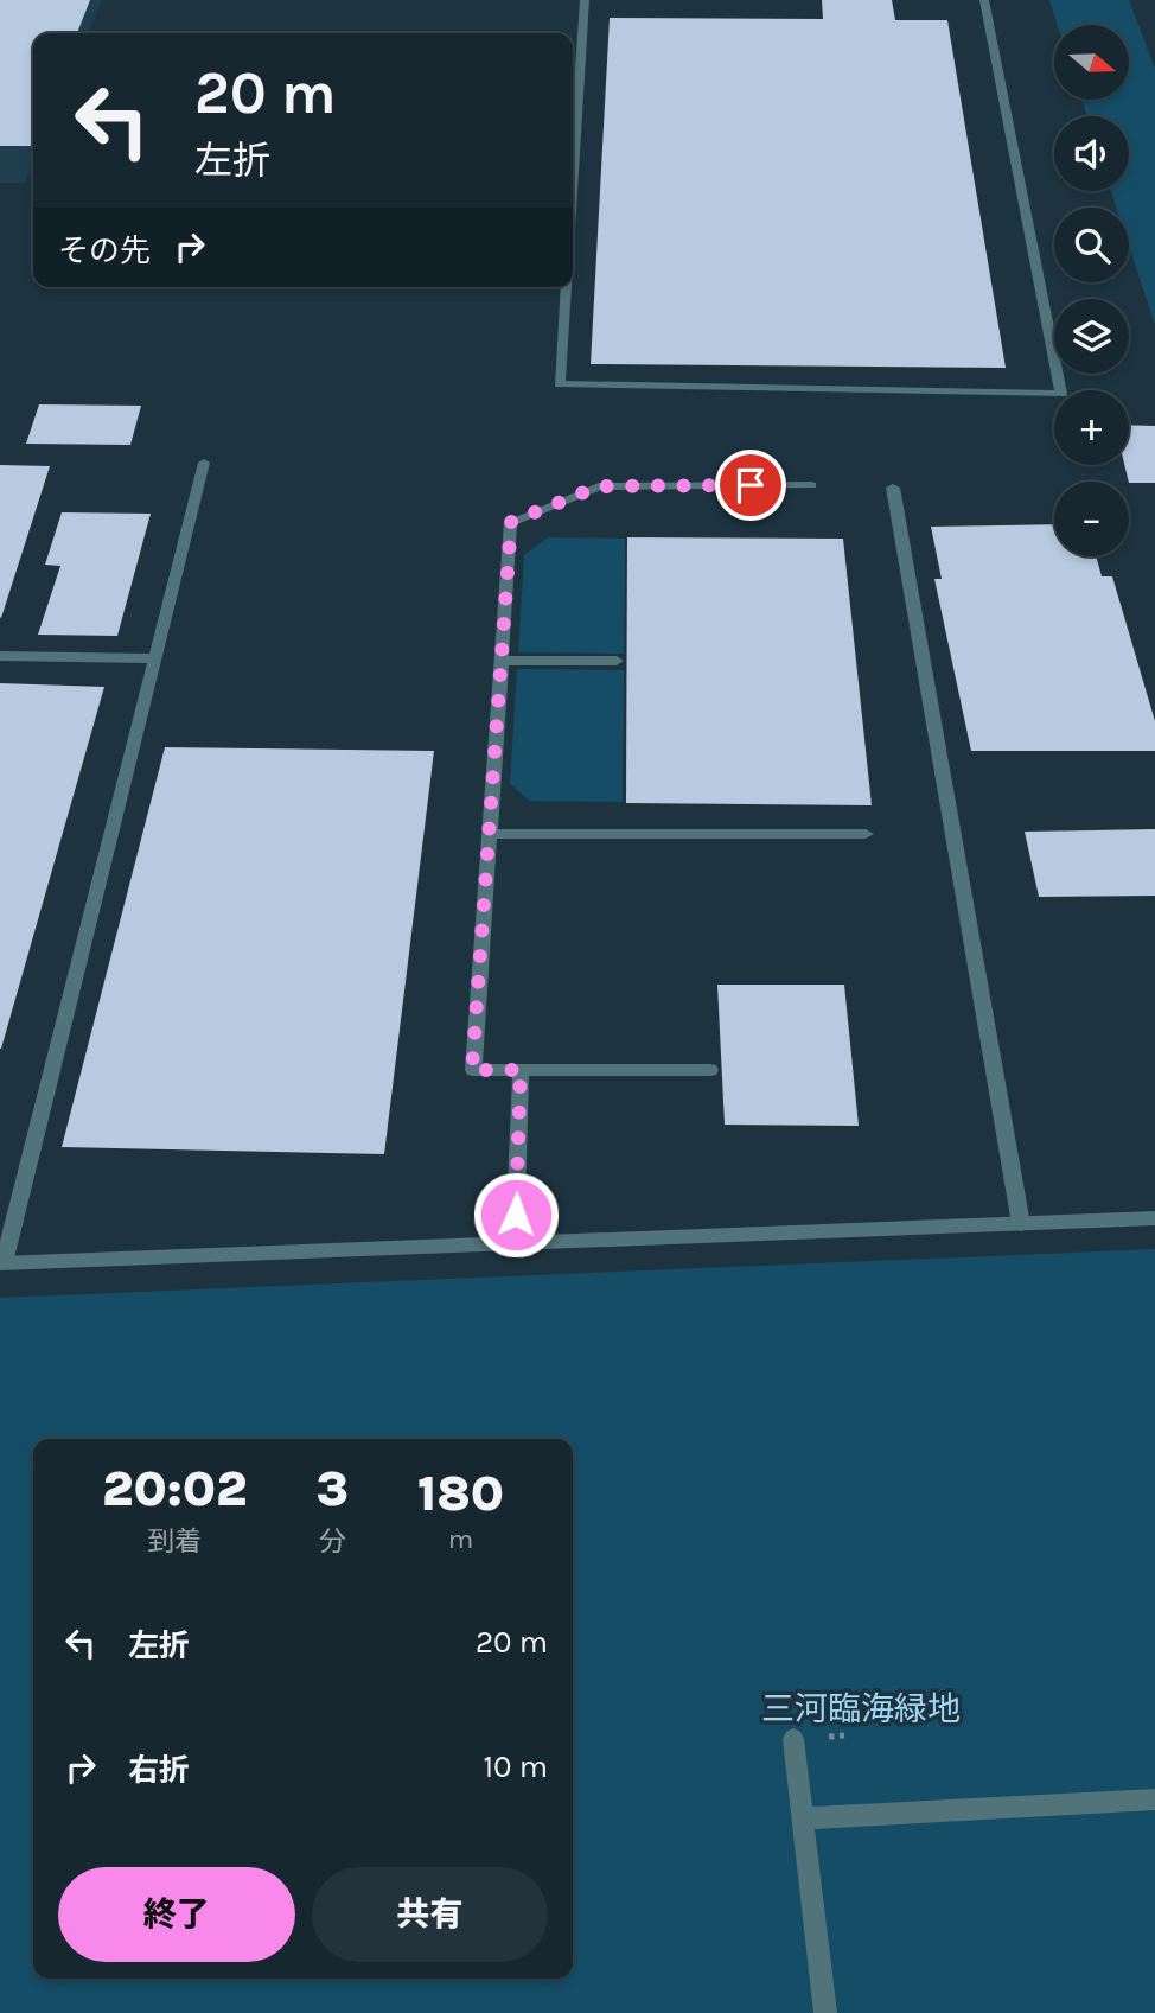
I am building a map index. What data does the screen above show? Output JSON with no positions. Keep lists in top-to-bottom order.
{
  "parks": ["三河臨海緑地"],
  "north": "right",
  "page": {
    "map_buttons": ["+", "−"],
    "turn": ["20 m", "左折"],
    "then": "その先",
    "eta": [
      "20:02",
      "到着",
      "3",
      "分",
      "180",
      "m"
    ],
    "list": [
      {
        "name": "左折",
        "value": "20 m"
      },
      {
        "name": "右折",
        "value": "10 m"
      }
    ],
    "buttons": ["終了", "共有"]
  }
}
